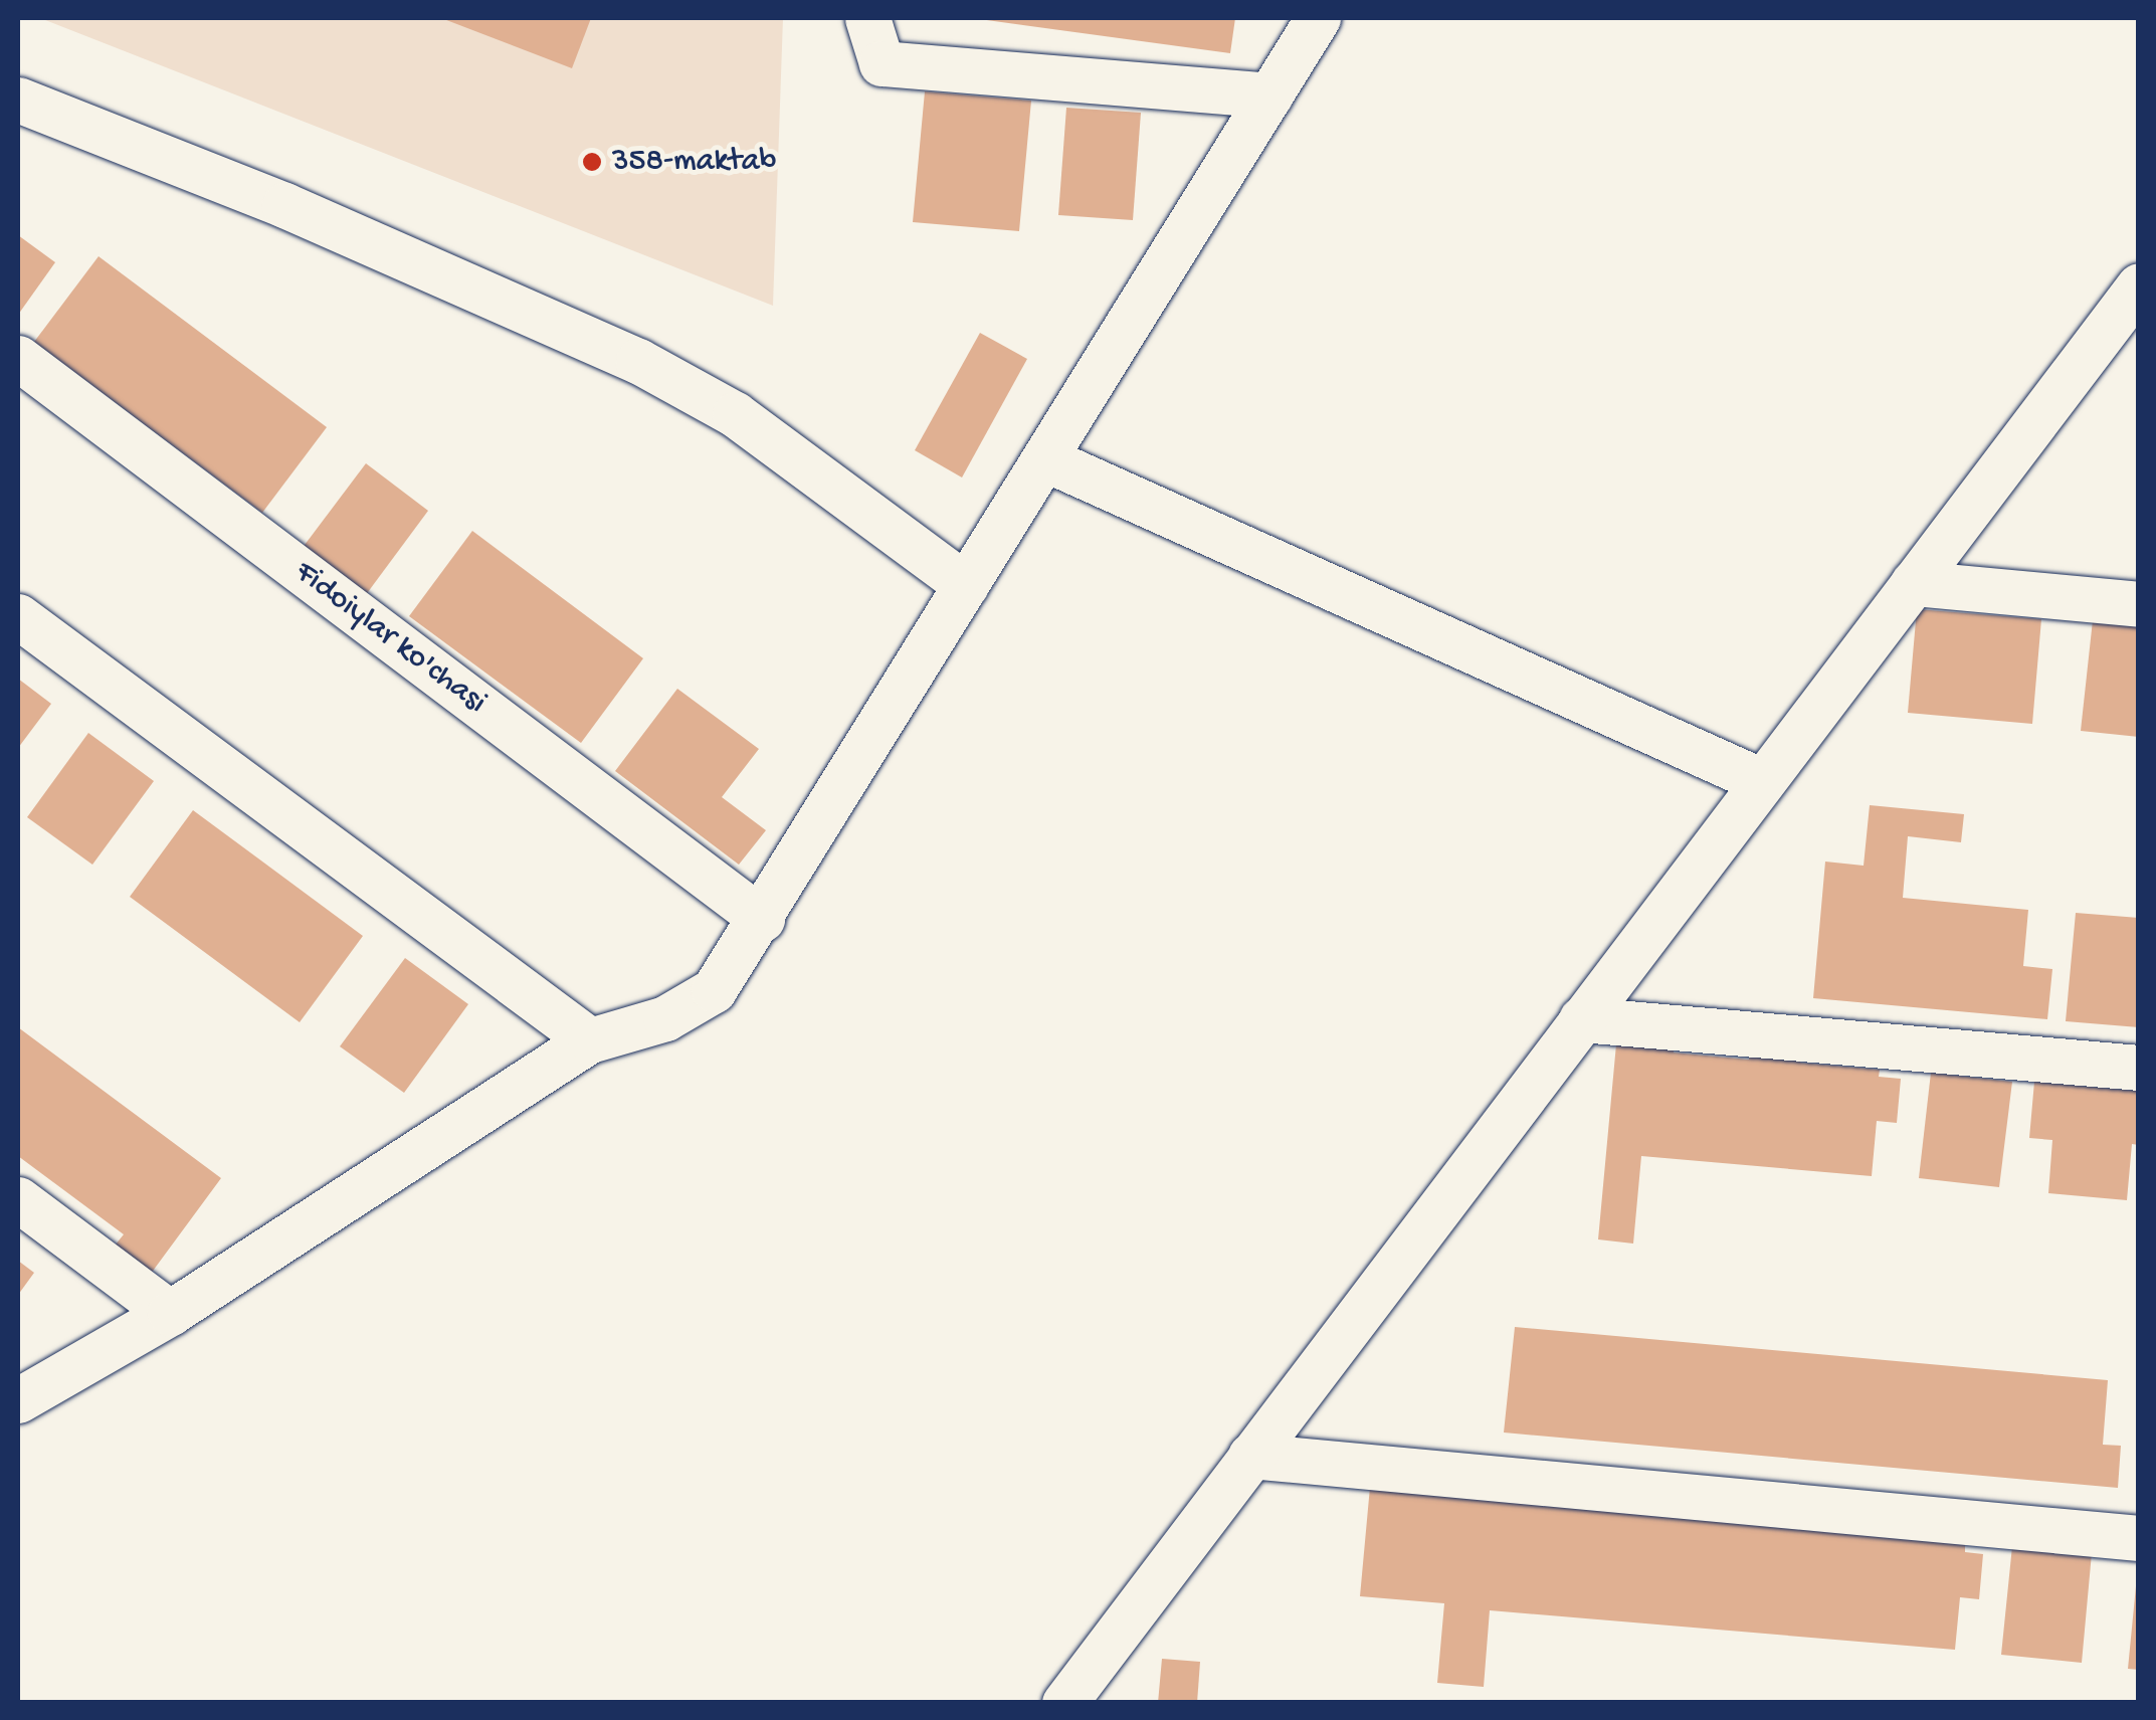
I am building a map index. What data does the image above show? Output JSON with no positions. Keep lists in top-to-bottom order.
{
  "streets": {
    "street": ["Fidoiylar ko'chasi"]
  },
  "places": ["358-maktab"]
}
